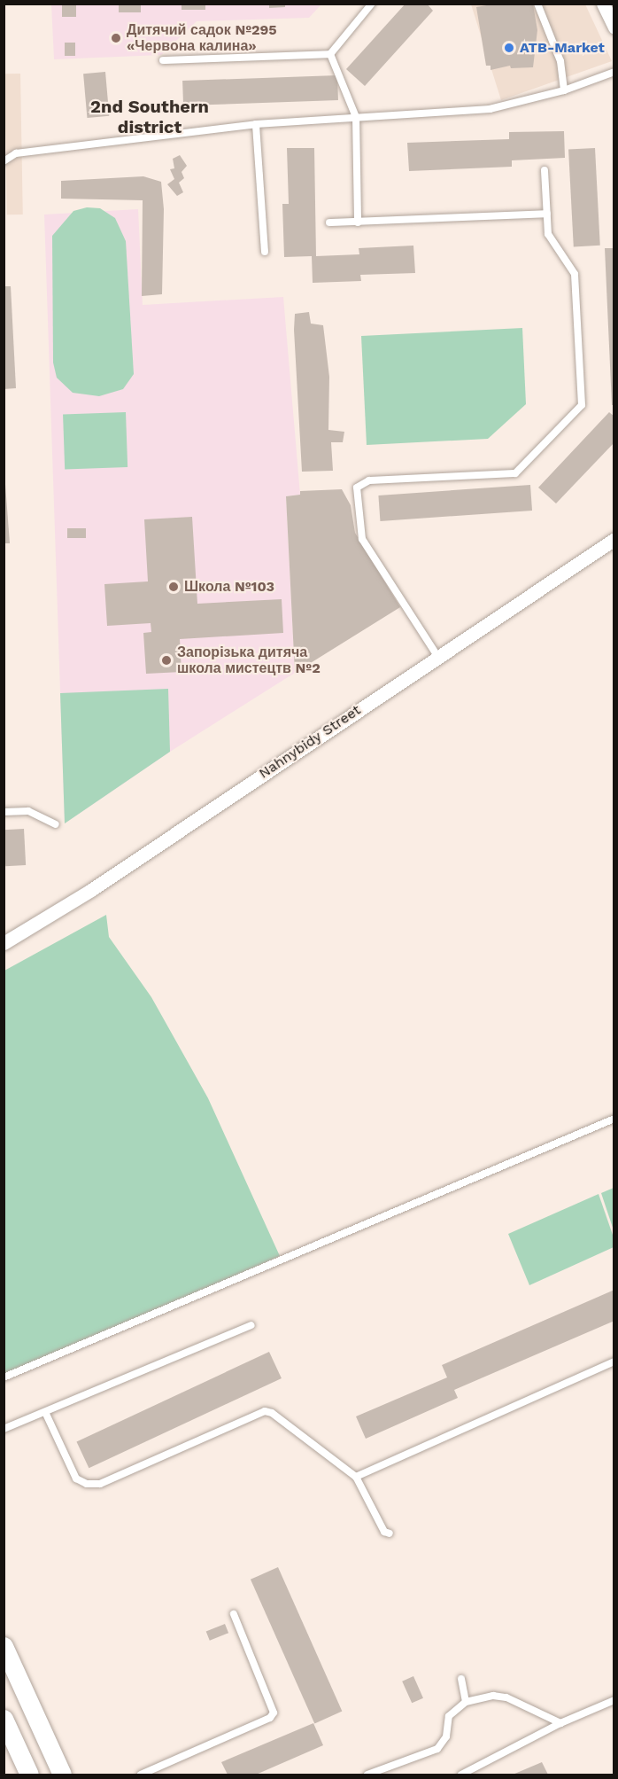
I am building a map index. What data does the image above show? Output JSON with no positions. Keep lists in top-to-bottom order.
{
  "streets": {
    "street": ["Nahnybidy Street"]
  },
  "districts": ["2nd Southern district"],
  "places": [
    "Дитячий садок №295 «Червона калина»",
    "ATB-Market",
    "Школа №103",
    "Запорізька дитяча школа мистецтв №2"
  ]
}
